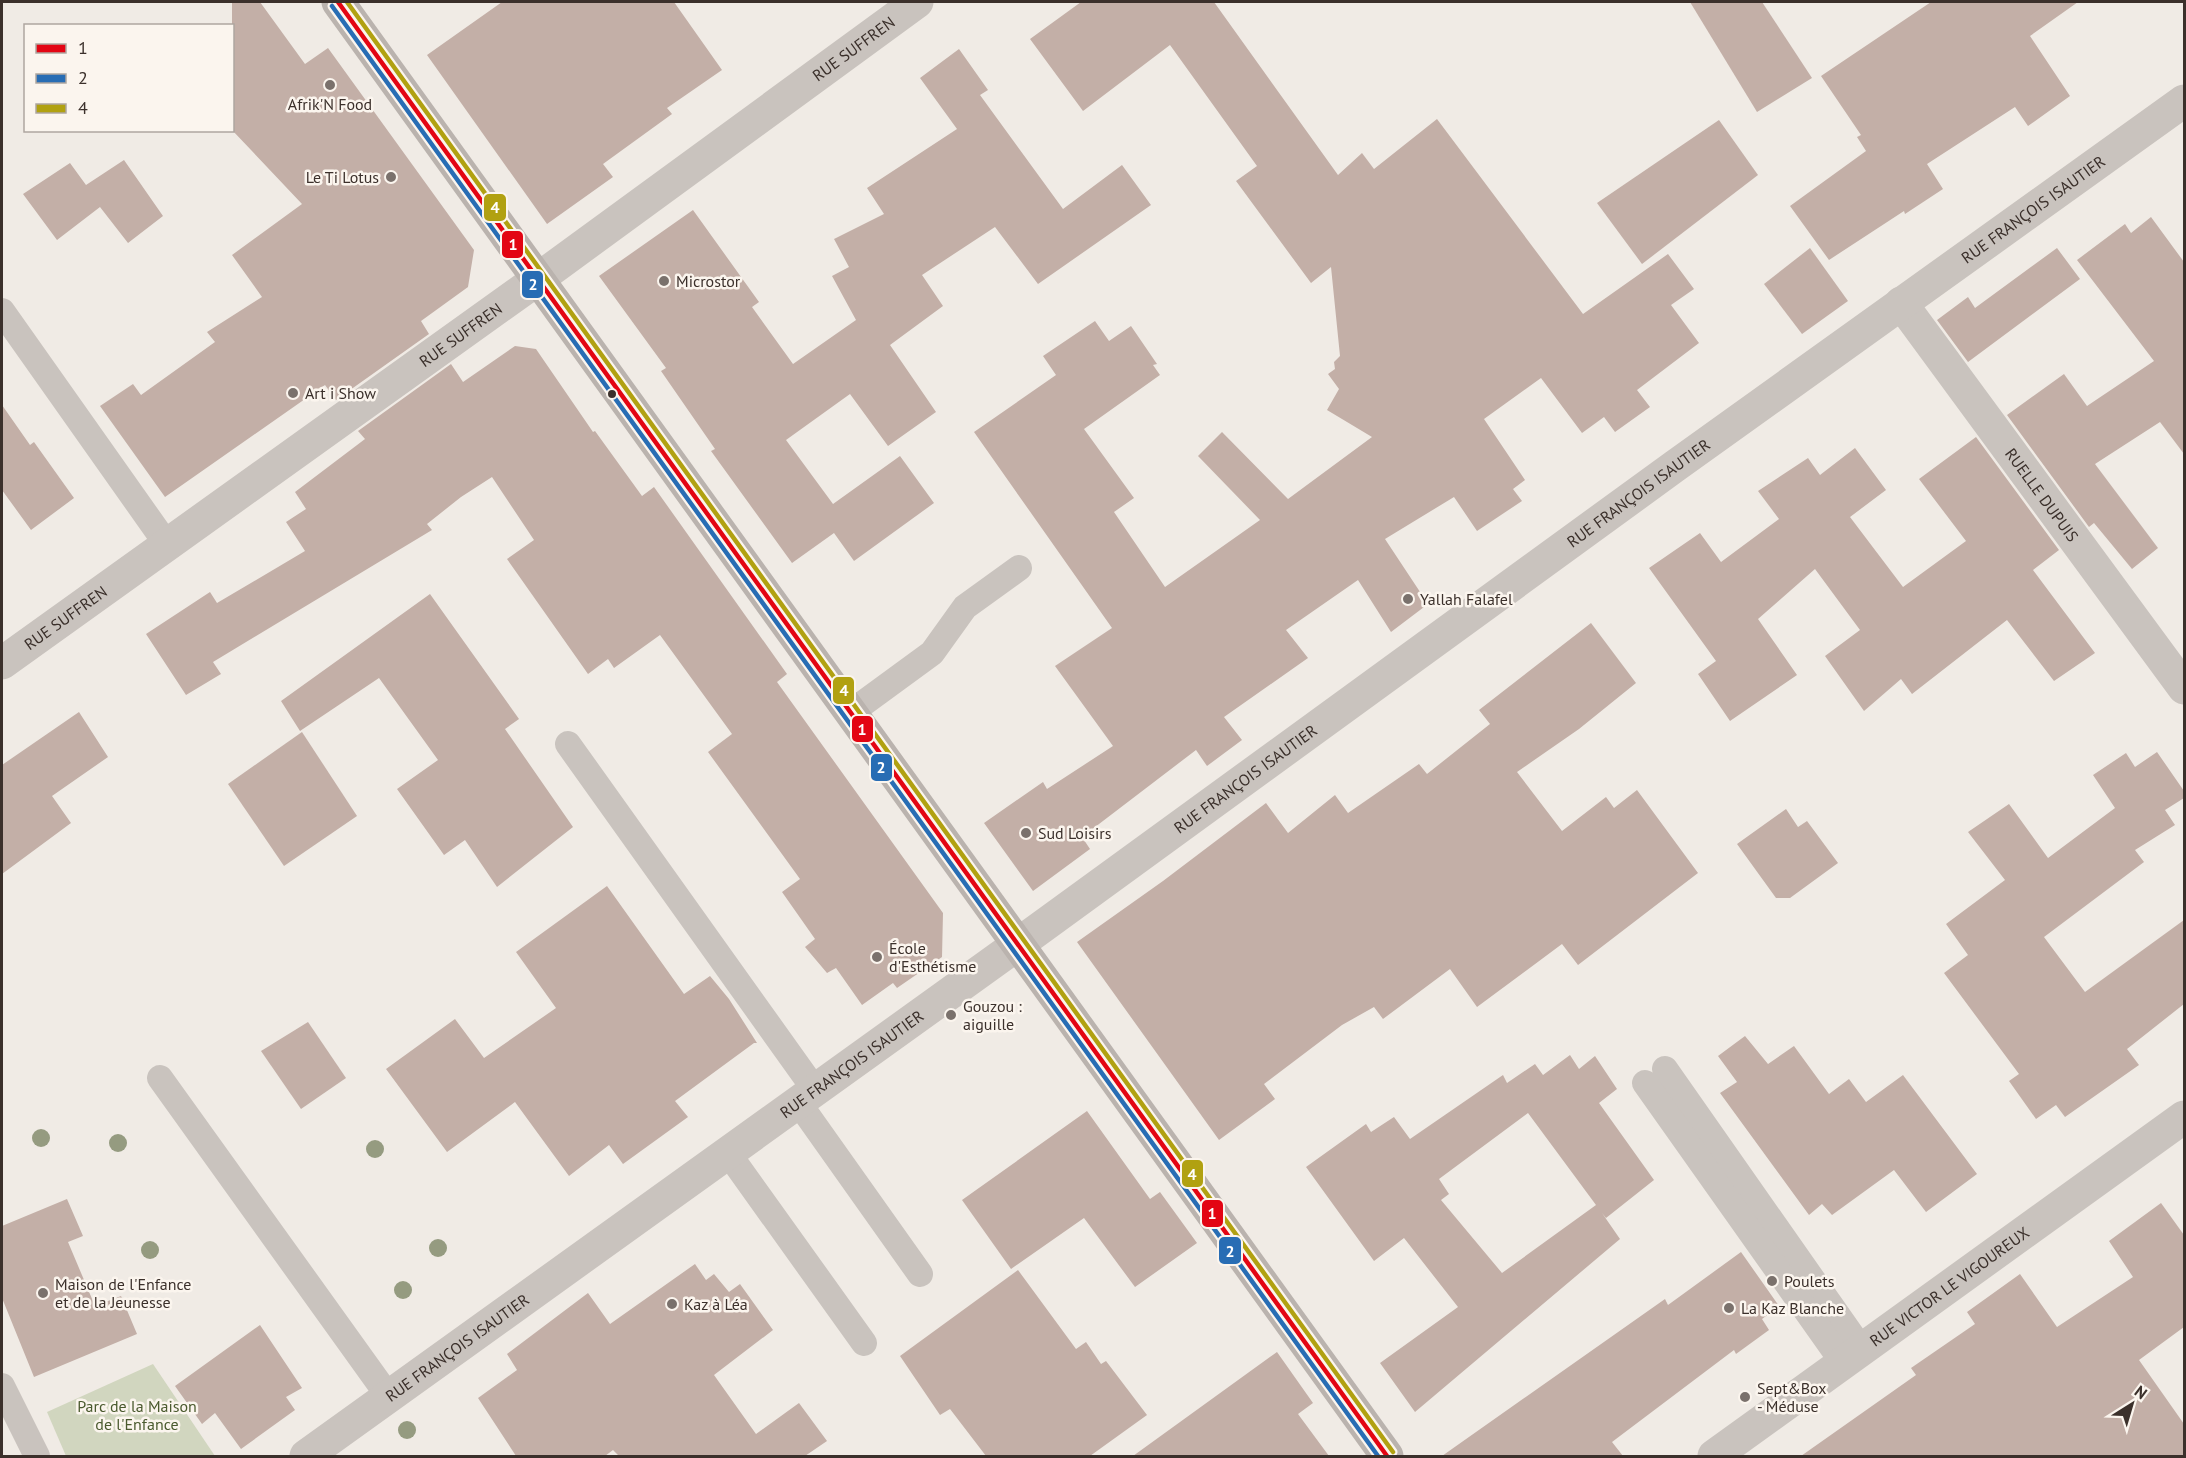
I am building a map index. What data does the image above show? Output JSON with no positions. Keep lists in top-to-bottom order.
{
  "streets": {
    "street": [
      "RUE SUFFREN",
      "RUE FRANÇOIS ISAUTIER",
      "RUELLE DUPUIS",
      "RUE VICTOR LE VIGOUREUX"
    ]
  },
  "crossings": [
    ["RUE FRANÇOIS ISAUTIER", "RUELLE DUPUIS"]
  ],
  "parks": ["Parc de la Maison de l'Enfance"],
  "places": [
    "Afrik'N Food",
    "Le Ti Lotus",
    "Microstor",
    "Art i Show",
    "Yallah Falafel",
    "Sud Loisirs",
    "École d'Esthétisme",
    "Gouzou : aiguille",
    "Poulets",
    "Maison de l'Enfance et de la Jeunesse",
    "Kaz à Léa",
    "La Kaz Blanche",
    "Sept&Box - Méduse"
  ],
  "lines": ["transit line 1", "transit line 4", "transit line 2"],
  "legend": ["1", "2", "4"],
  "north": "top right"
}
